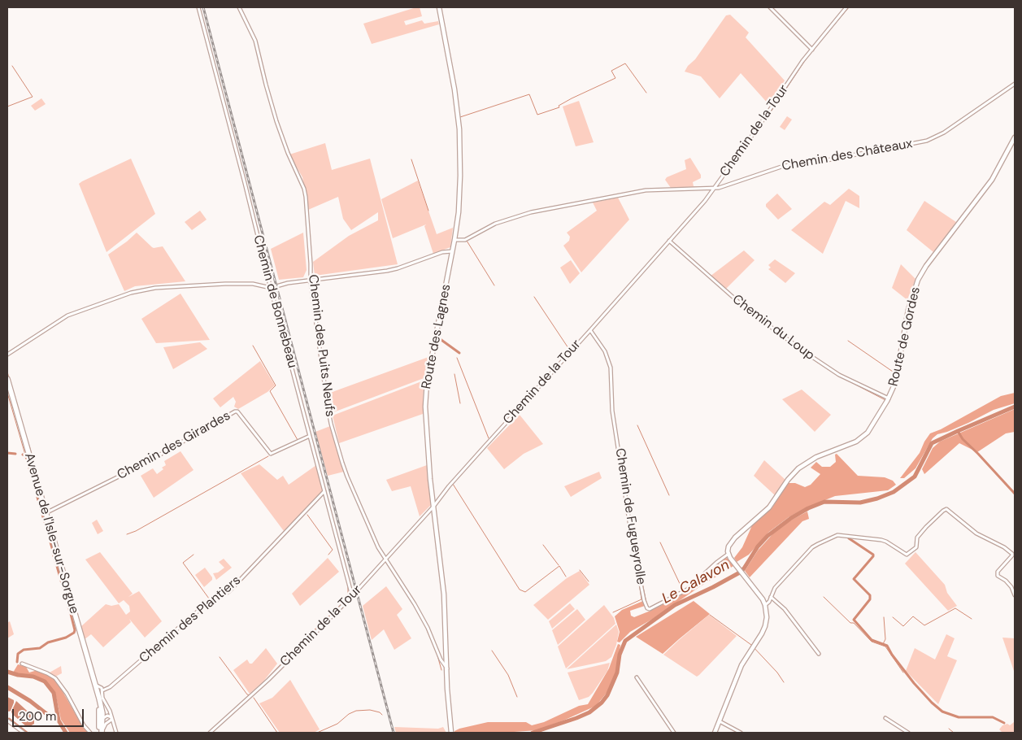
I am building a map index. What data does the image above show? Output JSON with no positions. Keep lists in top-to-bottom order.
{
  "streets": {
    "main road": ["Avenue de l'Isle-sur-Sorgue"],
    "street": [
      "Chemin de la Tour",
      "Chemin des Châteaux",
      "Chemin de Bonnebeau",
      "Chemin du Loup",
      "Route des Lagnes",
      "Route de Gordes",
      "Chemin des Puits Neufs",
      "Chemin des Girardes",
      "Chemin de Fugueyrolle",
      "Chemin des Plantiers"
    ]
  },
  "crossings": [
    ["Chemin de la Tour", "Chemin des Châteaux"],
    ["Chemin de la Tour", "Chemin de Bonnebeau"],
    ["Chemin de la Tour", "Chemin du Loup"],
    ["Chemin de la Tour", "Route des Lagnes"],
    ["Chemin de la Tour", "Chemin des Puits Neufs"],
    ["Chemin de la Tour", "Chemin de Fugueyrolle"],
    ["Chemin des Châteaux", "Route des Lagnes"],
    ["Chemin de Bonnebeau", "Chemin des Girardes"],
    ["Chemin de Bonnebeau", "Chemin des Plantiers"],
    ["Chemin du Loup", "Route de Gordes"],
    ["Route des Lagnes", "Chemin des Puits Neufs"],
    ["Route de Gordes", "Chemin de Fugueyrolle"],
    ["Chemin des Girardes", "Avenue de l'Isle-sur-Sorgue"]
  ],
  "water": ["Le Calavon"],
  "scale_bar": "200 m"
}
